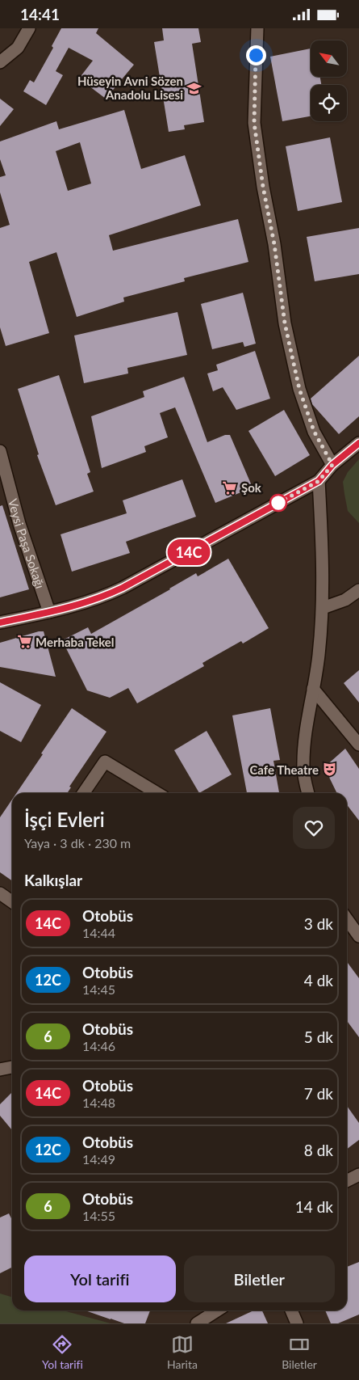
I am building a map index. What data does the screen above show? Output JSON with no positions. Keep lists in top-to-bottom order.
{
  "streets": {
    "street": ["Veysi Paşa Sokağı"]
  },
  "places": {
    "school or university": ["Hüseyin Avni Sözen Anadolu Lisesi"],
    "supermarket": ["Şok", "Merhaba Tekel"],
    "theatre": ["Cafe Theatre"]
  },
  "lines": ["bus line 14C"],
  "north": "top left",
  "page": {
    "status": "14:41",
    "on_map": "14C",
    "heading": [
      ["İşçi Evleri", "Yaya · 3 dk · 230 m"],
      "Kalkışlar"
    ],
    "list": [
      {
        "mark": "14C",
        "name": "Otobüs",
        "note": "14:44",
        "value": "3 dk"
      },
      {
        "mark": "12C",
        "name": "Otobüs",
        "note": "14:45",
        "value": "4 dk"
      },
      {
        "mark": "6",
        "name": "Otobüs",
        "note": "14:46",
        "value": "5 dk"
      },
      {
        "mark": "14C",
        "name": "Otobüs",
        "note": "14:48",
        "value": "7 dk"
      },
      {
        "mark": "12C",
        "name": "Otobüs",
        "note": "14:49",
        "value": "8 dk"
      },
      {
        "mark": "6",
        "name": "Otobüs",
        "note": "14:55",
        "value": "14 dk"
      }
    ],
    "buttons": ["Yol tarifi", "Biletler"],
    "tabs": ["Yol tarifi", "Harita", "Biletler"]
  }
}
